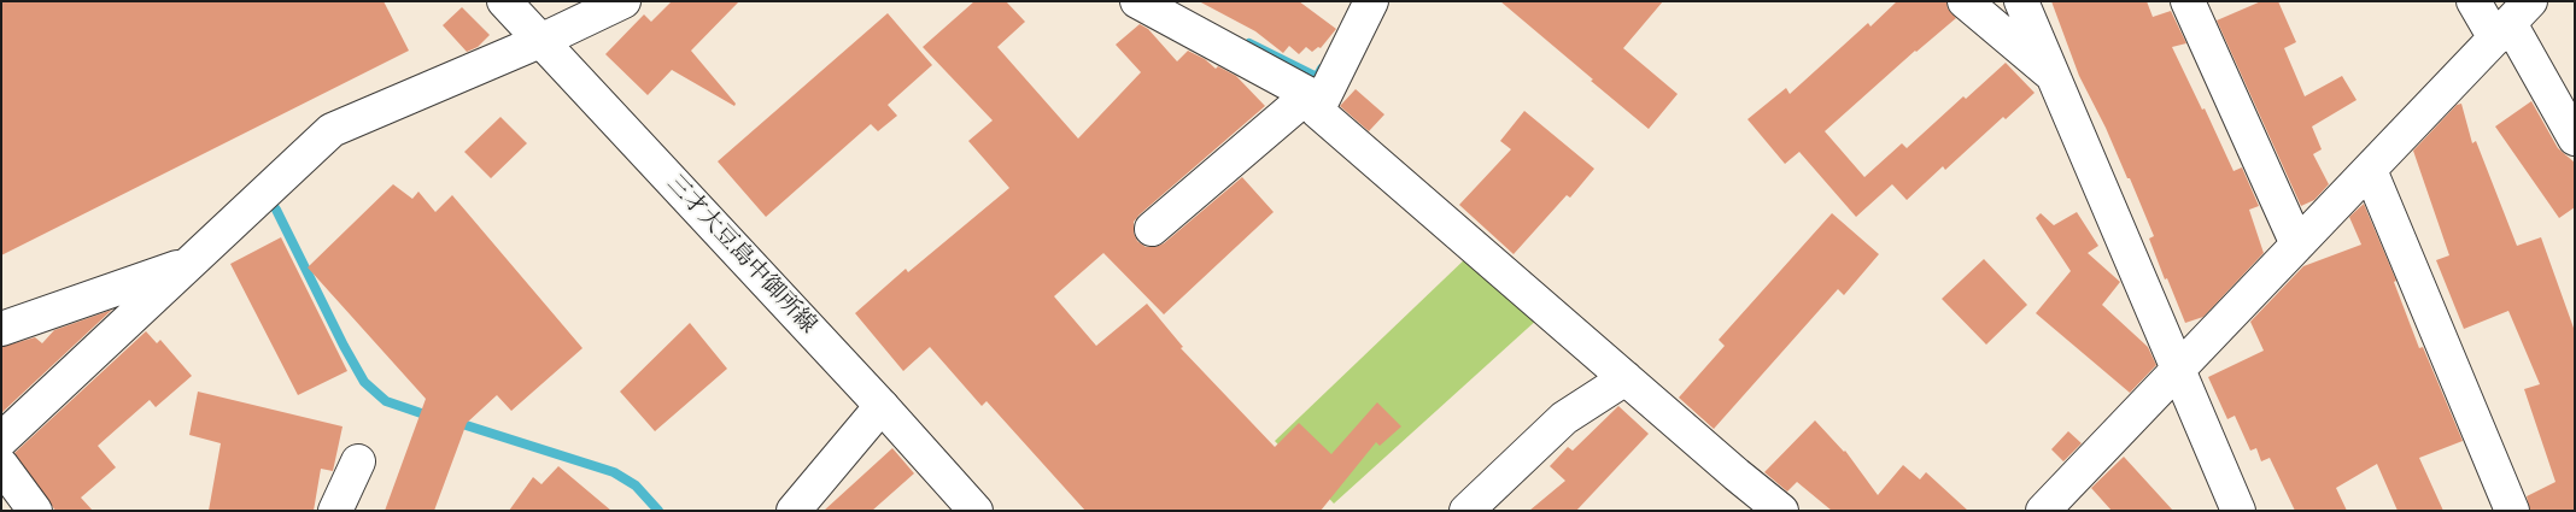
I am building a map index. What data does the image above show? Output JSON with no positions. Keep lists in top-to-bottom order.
{
  "streets": {
    "street": ["三才大豆島中御所線"]
  }
}
